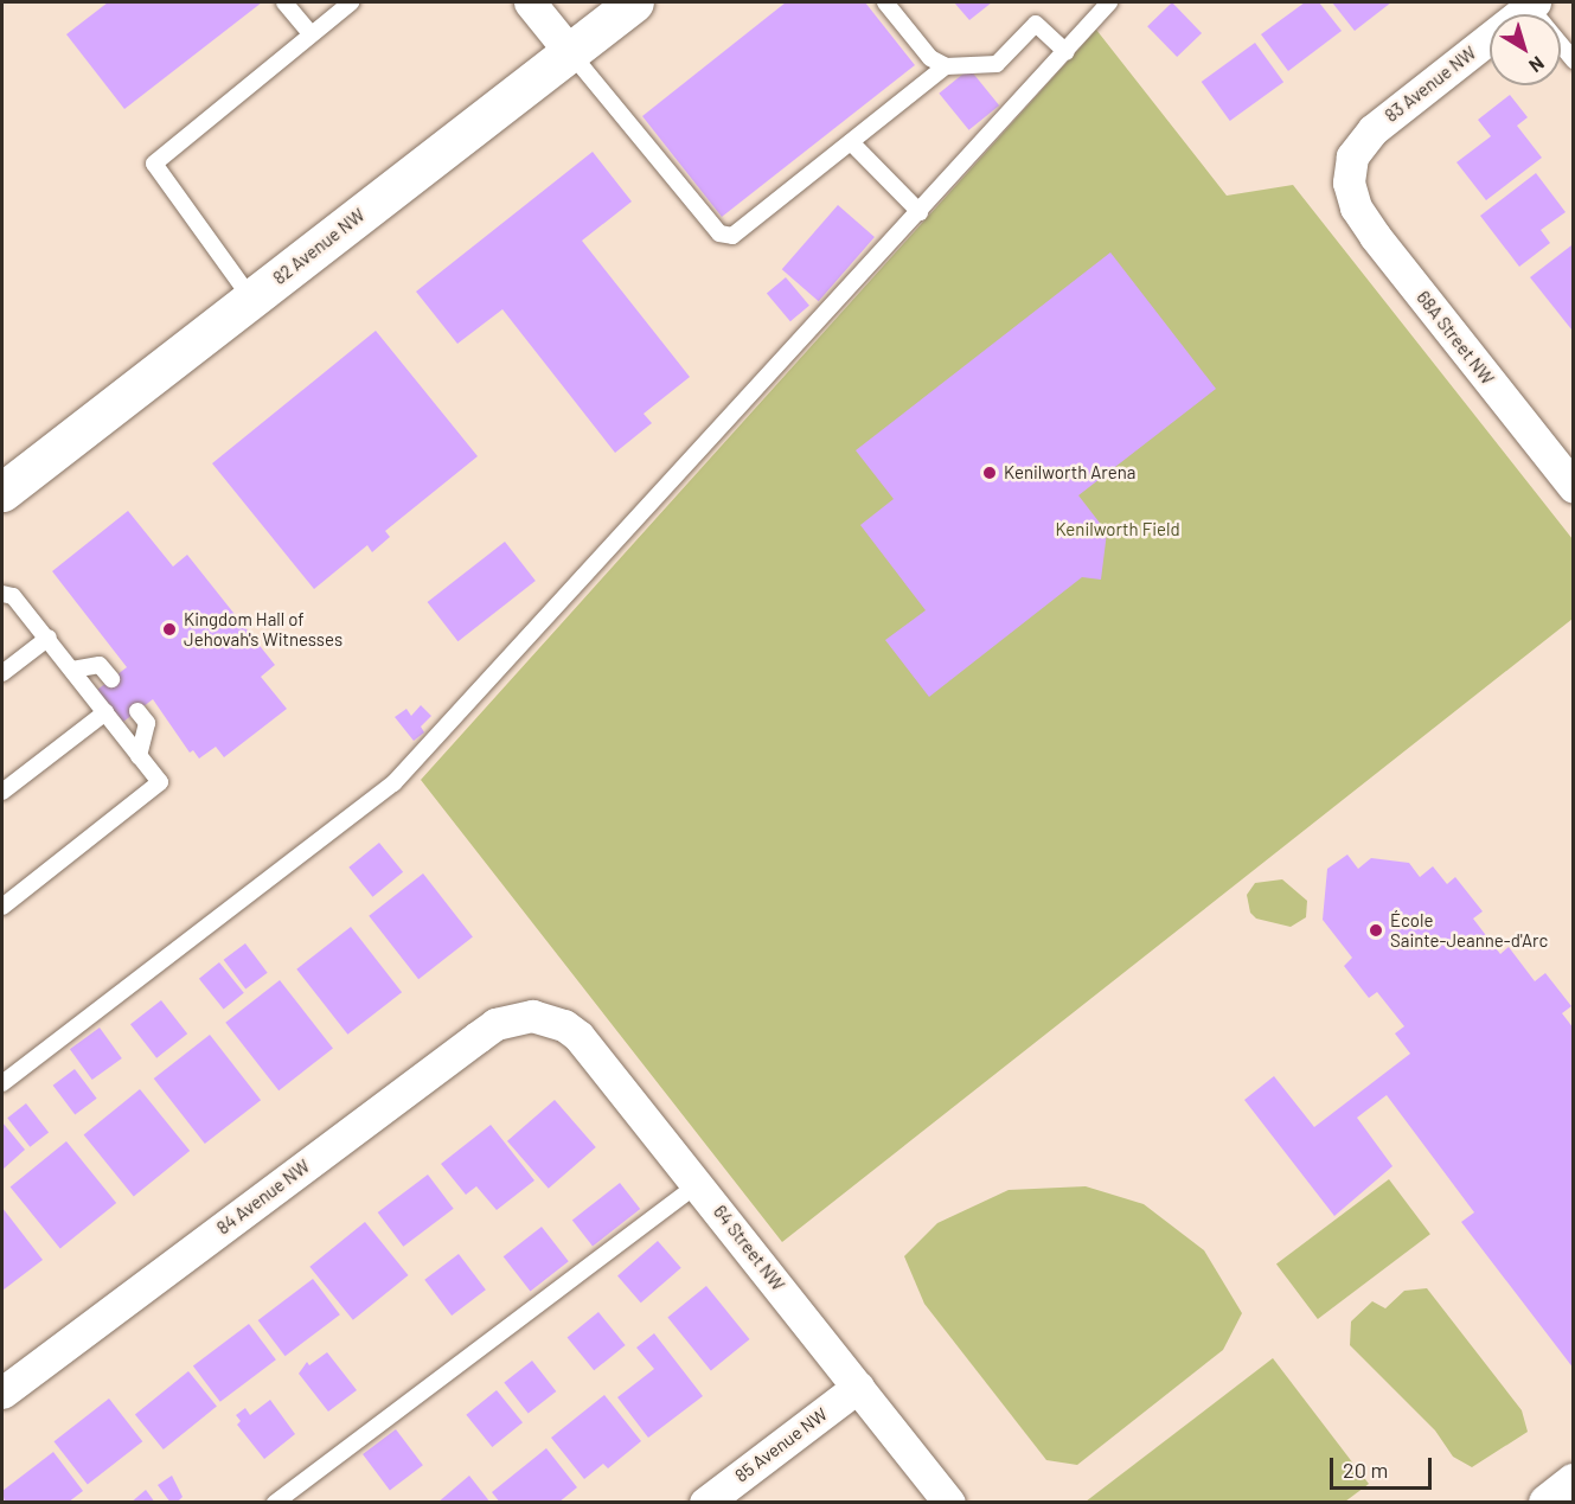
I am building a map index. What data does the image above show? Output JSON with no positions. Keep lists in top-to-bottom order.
{
  "streets": {
    "street": [
      "83 Avenue NW",
      "82 Avenue NW",
      "68A Street NW",
      "84 Avenue NW",
      "64 Street NW",
      "85 Avenue NW"
    ]
  },
  "crossings": [
    ["83 Avenue NW", "68A Street NW"],
    ["84 Avenue NW", "64 Street NW"],
    ["64 Street NW", "85 Avenue NW"]
  ],
  "parks": ["Kenilworth Field"],
  "places": ["Kenilworth Arena", "Kingdom Hall of Jehovah's Witnesses", "École Sainte-Jeanne-d'Arc"],
  "scale_bar": "20 m",
  "north": "bottom right"
}
